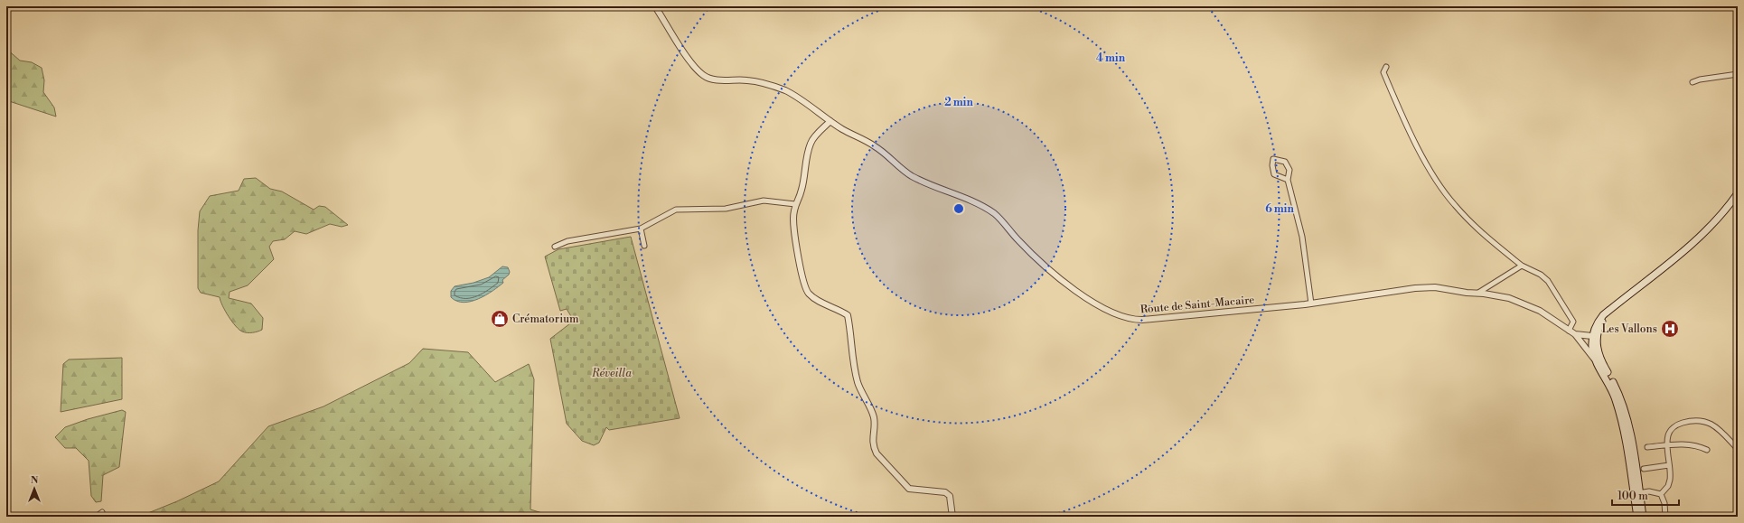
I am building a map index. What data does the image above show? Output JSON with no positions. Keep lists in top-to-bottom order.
{
  "streets": {
    "street": ["Route de Saint-Macaire"]
  },
  "parks": ["Réveilla"],
  "places": {
    "shop": ["Crématorium"],
    "hospital": ["Les Vallons"]
  },
  "scale_bar": "100 m",
  "north": "top",
  "rings": ["4 min", "2 min", "6 min"]
}
